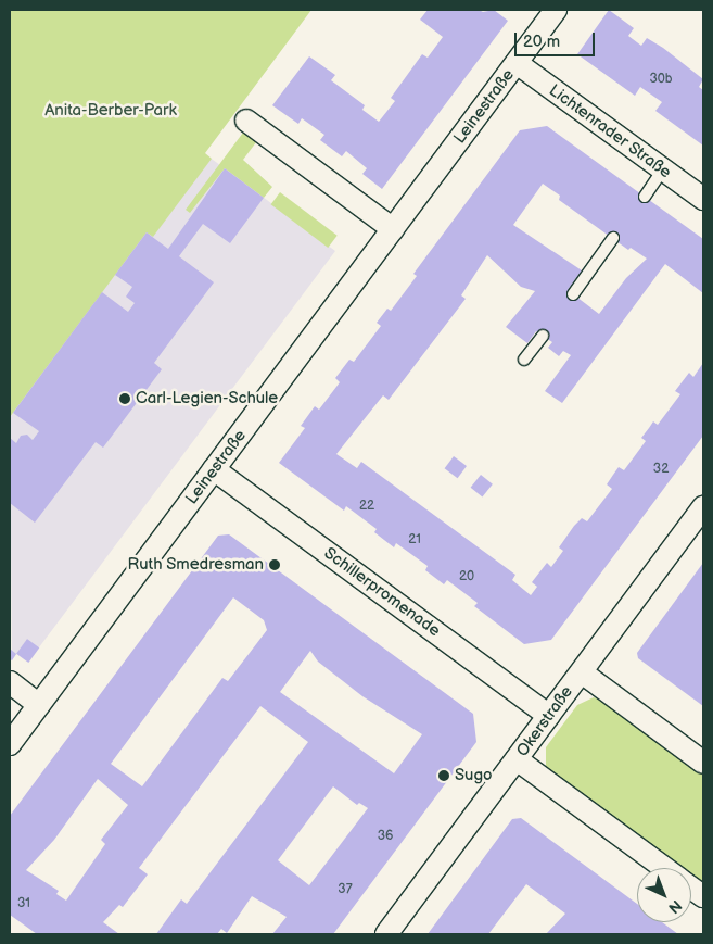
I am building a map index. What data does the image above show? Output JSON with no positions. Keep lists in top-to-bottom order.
{
  "streets": {
    "street": [
      "Leinestraße",
      "Lichtenrader Straße",
      "Schillerpromenade",
      "Okerstraße"
    ]
  },
  "crossings": [
    ["Leinestraße", "Lichtenrader Straße"],
    ["Leinestraße", "Schillerpromenade"],
    ["Schillerpromenade", "Okerstraße"]
  ],
  "parks": ["Anita-Berber-Park"],
  "places": ["Carl-Legien-Schule", "Ruth Smedresman", "Sugo"],
  "house_numbers": [
    "30b",
    "32",
    "22",
    "21",
    "20",
    "36",
    "37",
    "31"
  ],
  "scale_bar": "20 m",
  "north": "bottom right"
}
